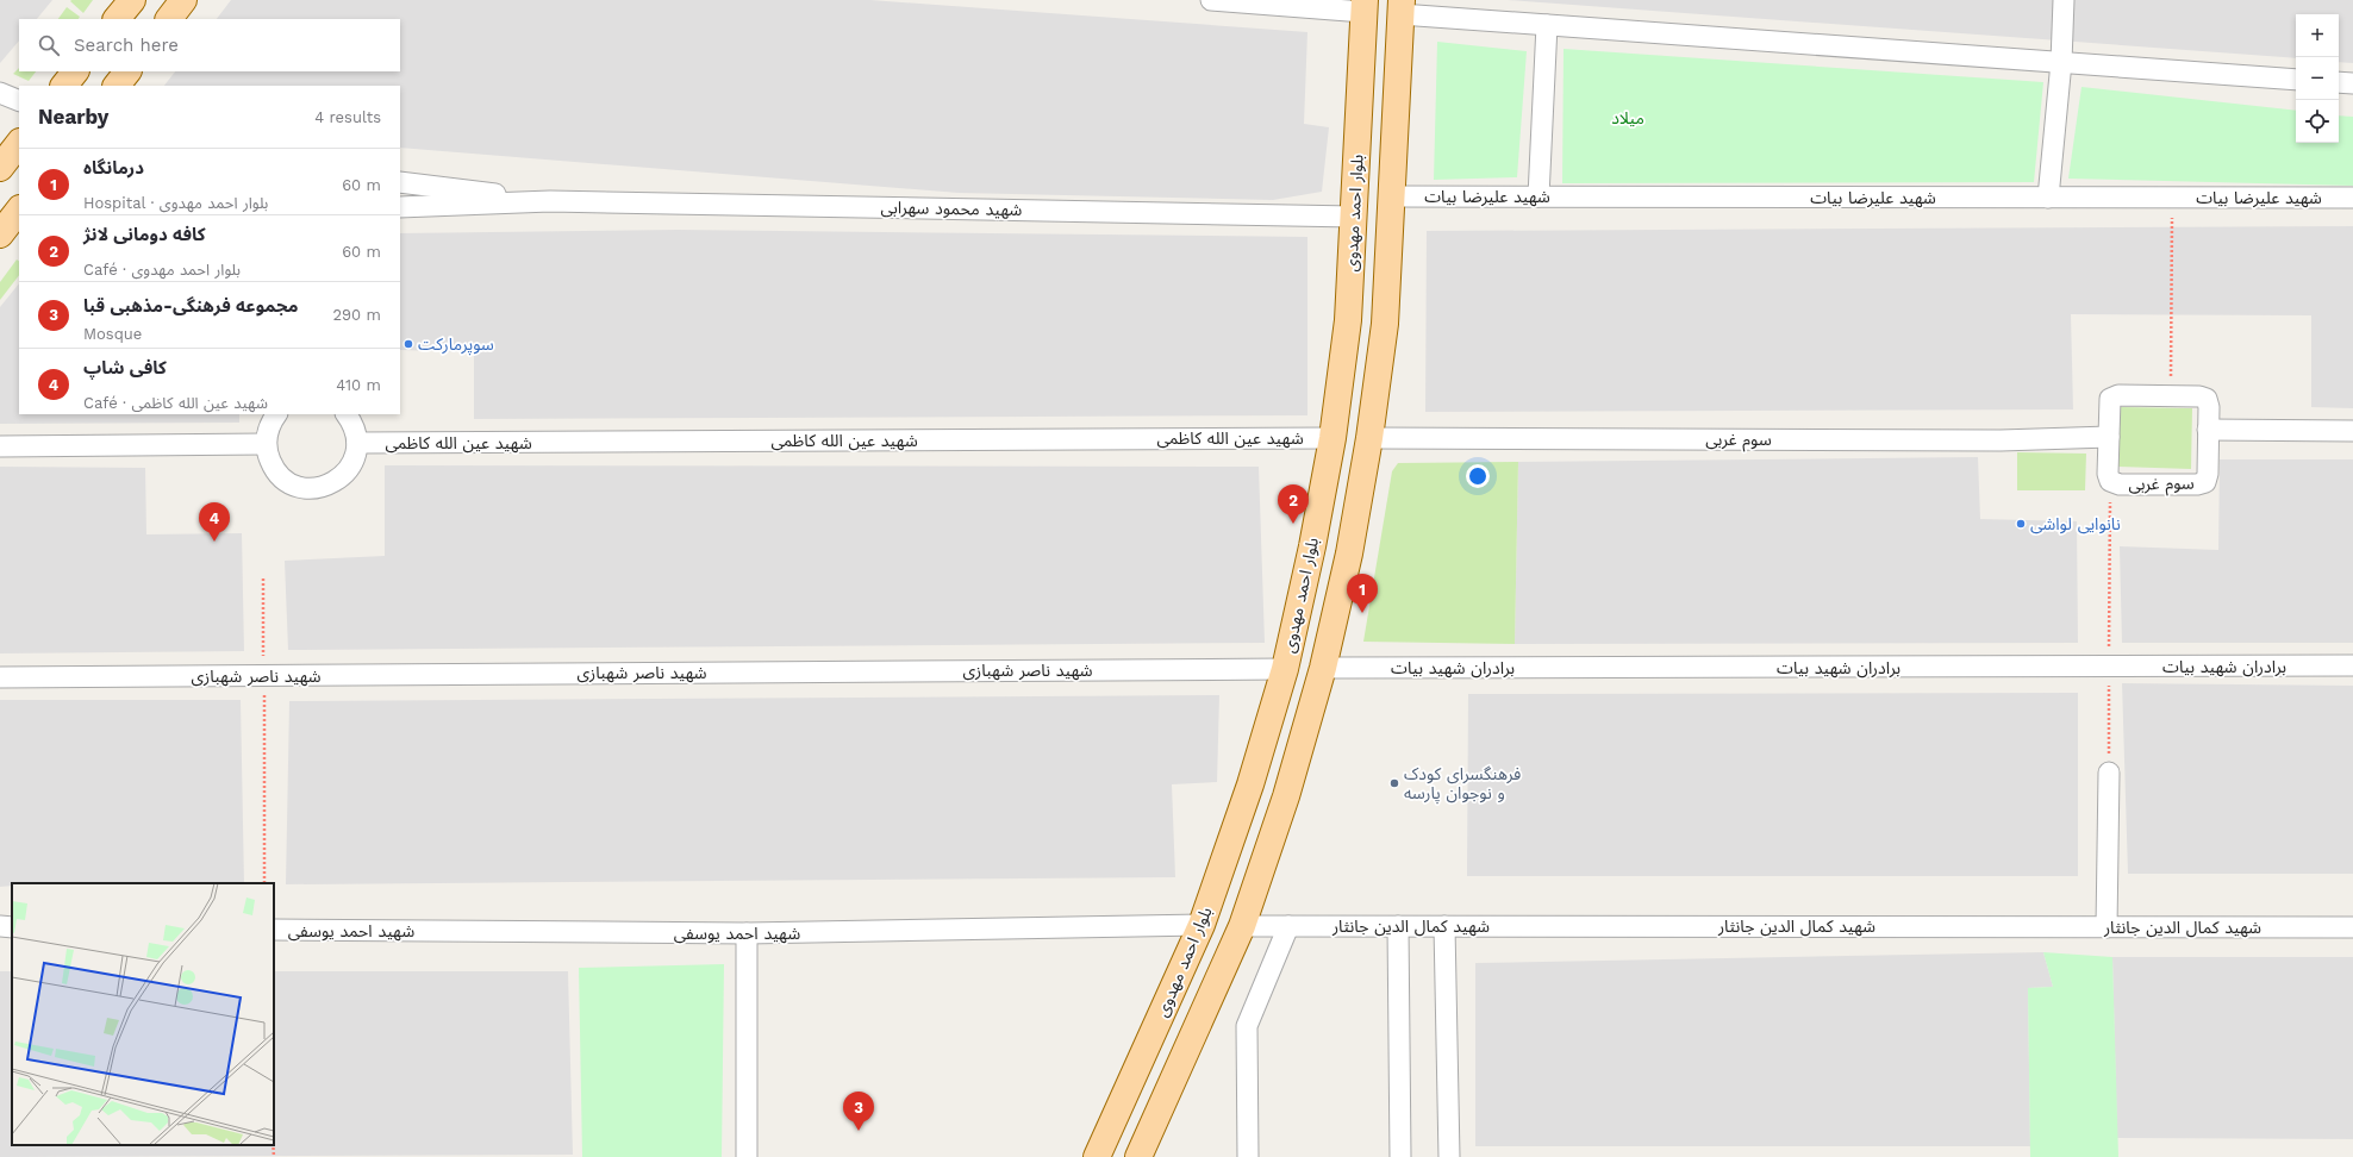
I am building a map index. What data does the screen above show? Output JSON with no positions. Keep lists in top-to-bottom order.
{
  "streets": {
    "main road": ["بلوار احمد مهدوی"],
    "street": [
      "شهید علیرضا بیات",
      "شهید محمود سهرابی",
      "شهید عین الله کاظمی",
      "سوم غربی",
      "برادران شهید بیات",
      "شهید ناصر شهبازی",
      "شهید کمال الدین جانثار",
      "شهید احمد یوسفی"
    ]
  },
  "crossings": [
    ["شهید محمود سهرابی", "بلوار احمد مهدوی"],
    ["بلوار احمد مهدوی", "شهید عین الله کاظمی"],
    ["بلوار احمد مهدوی", "شهید ناصر شهبازی"],
    ["بلوار احمد مهدوی", "شهید احمد یوسفی"]
  ],
  "parks": ["میلاد"],
  "places": ["سوپرمارکت", "نانوایی لواشی", "فرهنگسرای کودک و نوجوان پارسه"],
  "page": {
    "map_buttons": ["+", "−"],
    "search": "Search here",
    "heading": ["Nearby", "4 results"],
    "list": [
      {
        "mark": "1",
        "name": "درمانگاه",
        "note": "Hospital · بلوار احمد مهدوی",
        "value": "60 m"
      },
      {
        "mark": "2",
        "name": "کافه دومانی لانژ",
        "note": "Café · بلوار احمد مهدوی",
        "value": "60 m"
      },
      {
        "mark": "3",
        "name": "مجموعه فرهنگی-مذهبی قبا",
        "note": "Mosque",
        "value": "290 m"
      },
      {
        "mark": "4",
        "name": "کافی شاپ",
        "note": "Café · شهید عین الله کاظمی",
        "value": "410 m"
      }
    ],
    "pins": [
      "2",
      "4",
      "1",
      "3"
    ]
  }
}
